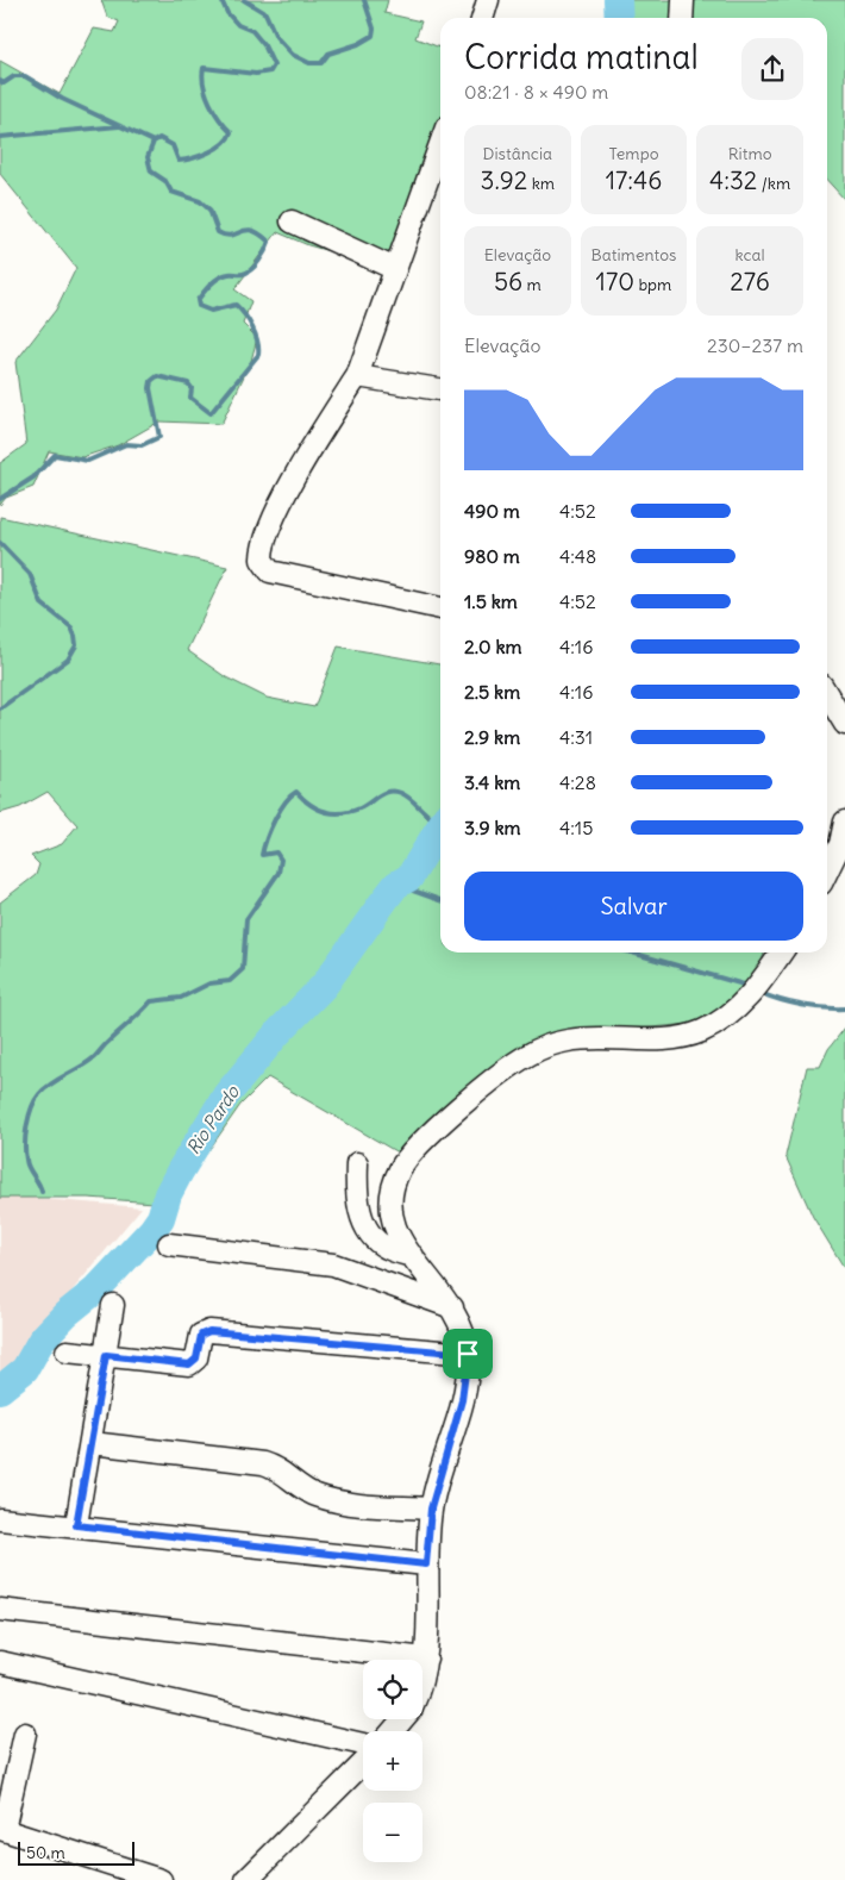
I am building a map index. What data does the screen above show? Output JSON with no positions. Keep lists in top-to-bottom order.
{
  "water": ["Rio Pardo"],
  "scale_bar": "50 m",
  "page": {
    "heading": ["Corrida matinal", "08:21 · 8 × 490 m"],
    "stats": [
      ["Distância", "3.92 km"],
      ["Tempo", "17:46"],
      ["Ritmo", "4:32 /km"],
      ["Elevação", "56 m"],
      ["Batimentos", "170 bpm"],
      ["kcal", "276"]
    ],
    "chart": ["Elevação", "230–237 m"],
    "list": [
      {
        "name": "490 m",
        "note": "4:52"
      },
      {
        "name": "980 m",
        "note": "4:48"
      },
      {
        "name": "1.5 km",
        "note": "4:52"
      },
      {
        "name": "2.0 km",
        "note": "4:16"
      },
      {
        "name": "2.5 km",
        "note": "4:16"
      },
      {
        "name": "2.9 km",
        "note": "4:31"
      },
      {
        "name": "3.4 km",
        "note": "4:28"
      },
      {
        "name": "3.9 km",
        "note": "4:15"
      }
    ],
    "buttons": "Salvar",
    "map_buttons": ["+", "−"],
    "scale": "50 m"
  }
}
